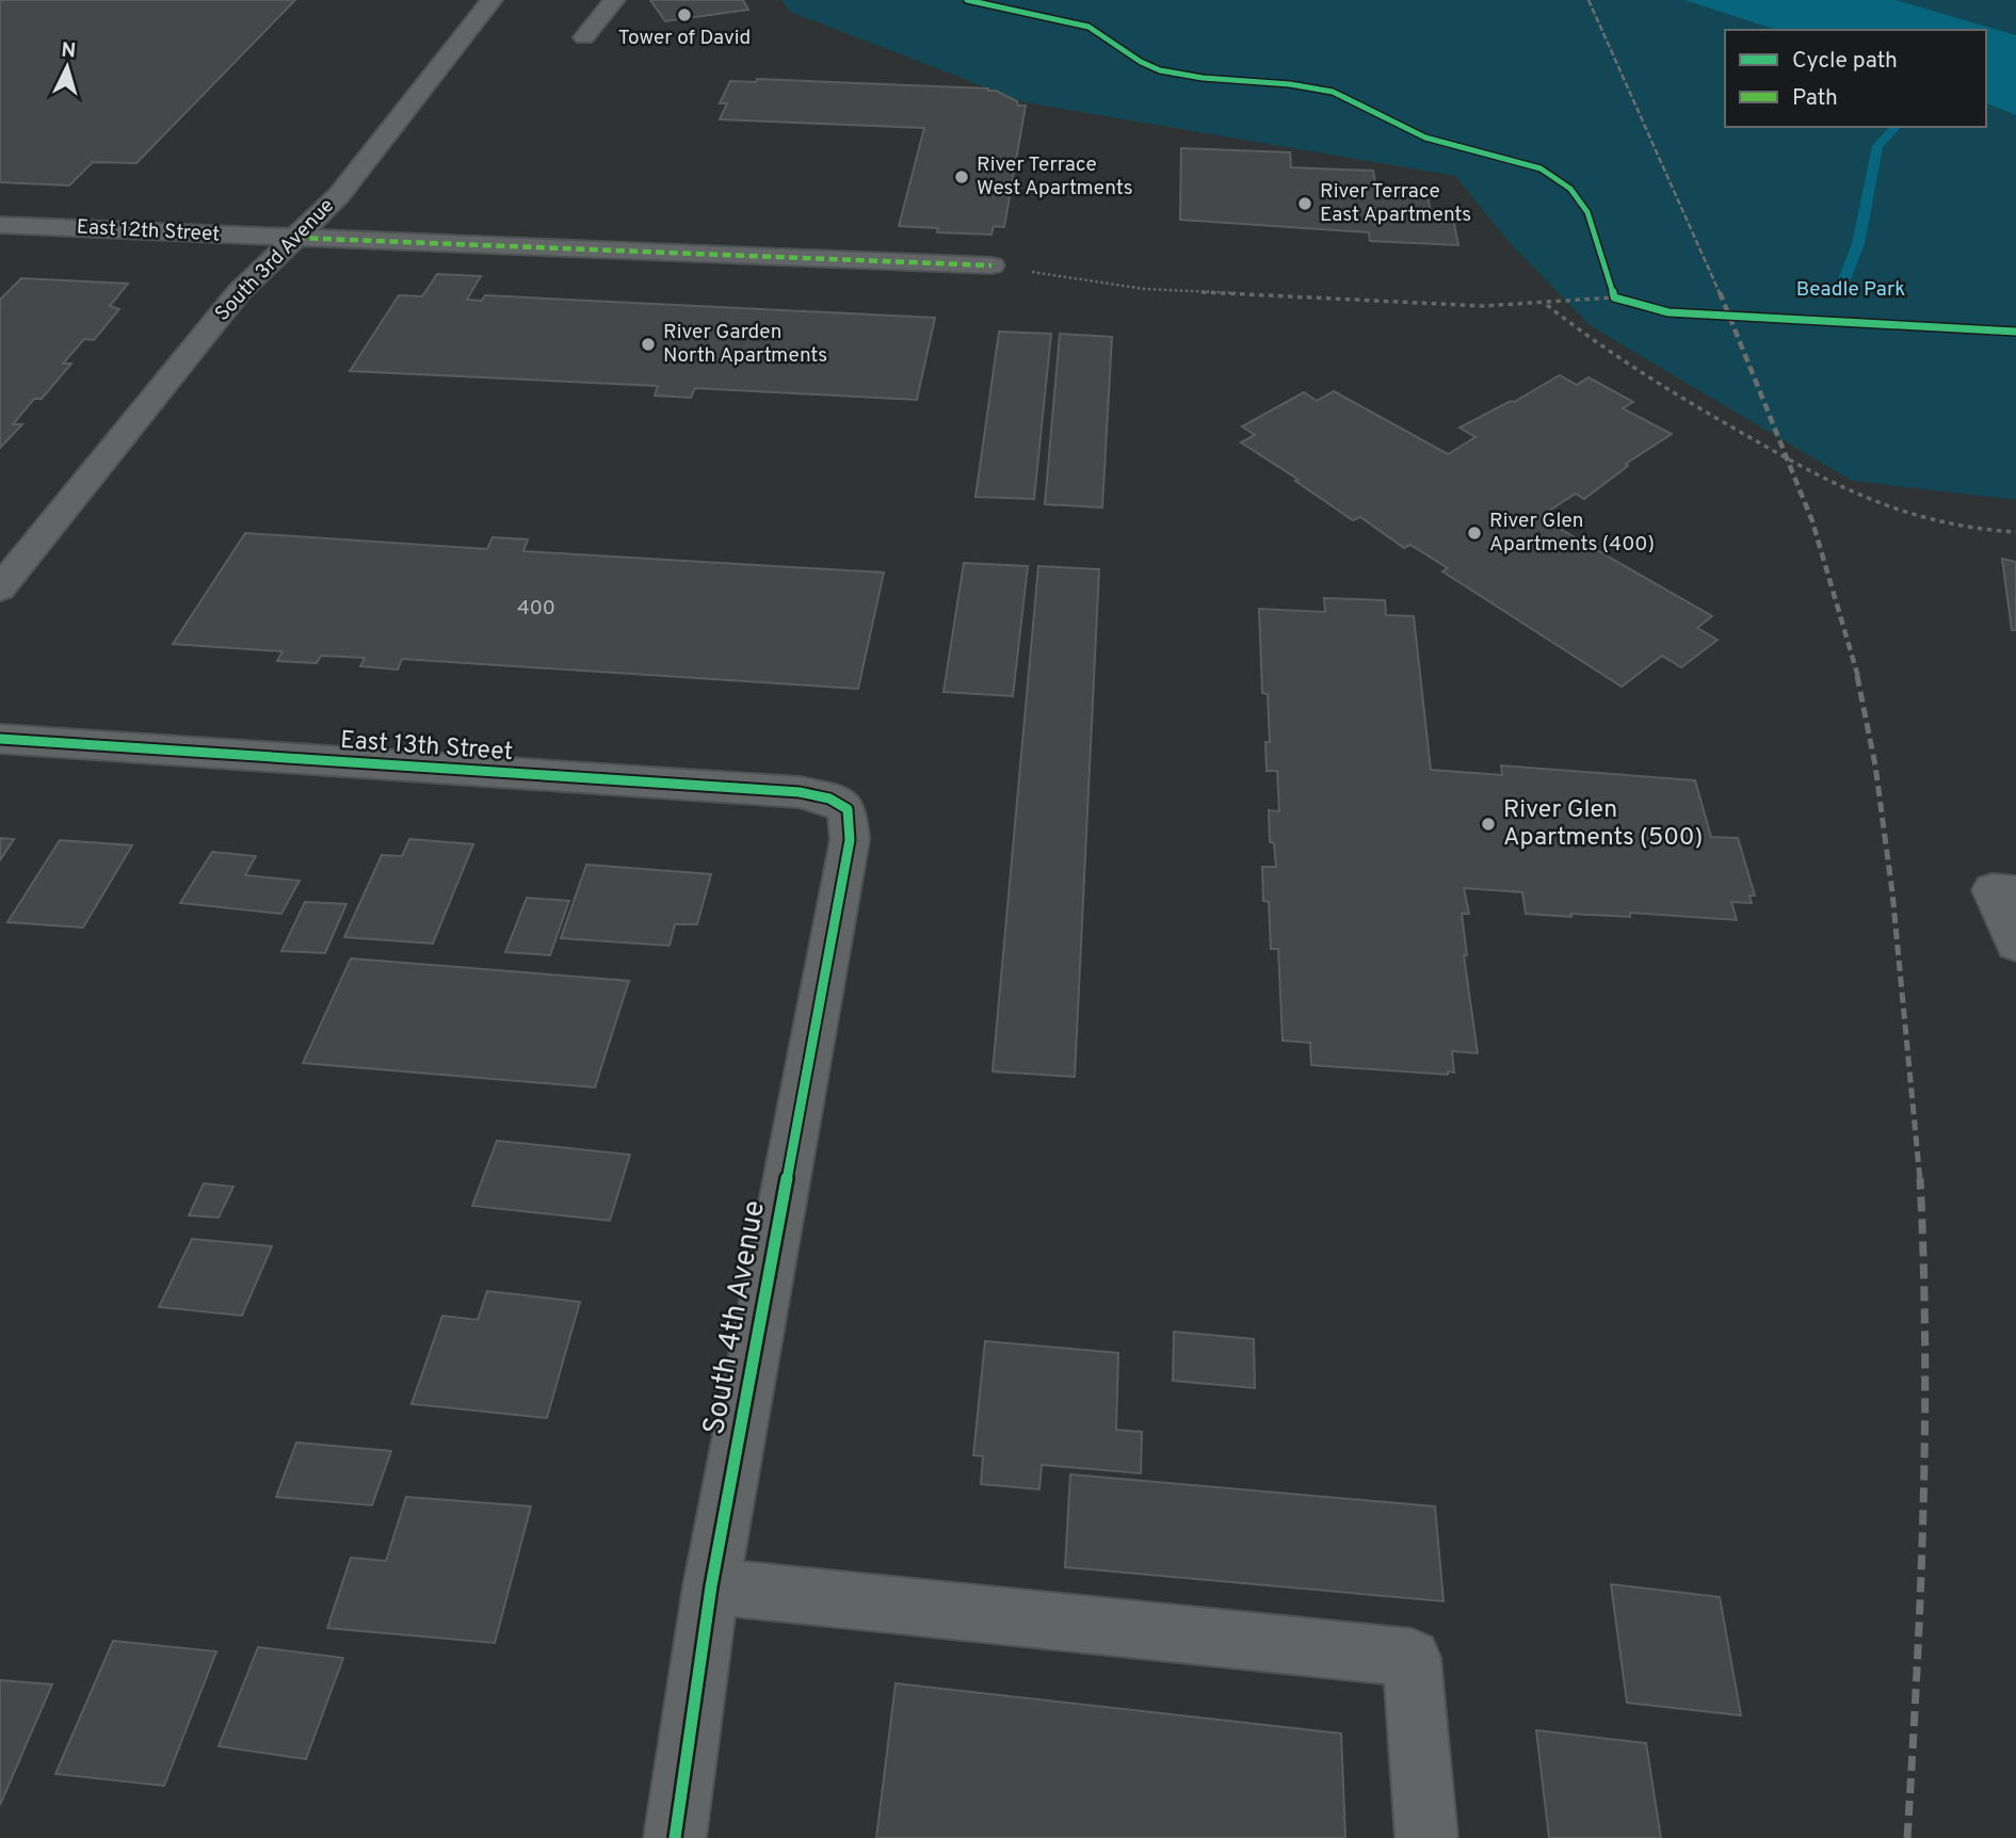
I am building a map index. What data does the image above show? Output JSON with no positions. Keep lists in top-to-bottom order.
{
  "streets": {
    "street": [
      "East 12th Street",
      "South 3rd Avenue",
      "East 13th Street",
      "South 4th Avenue"
    ]
  },
  "crossings": [
    ["East 12th Street", "South 3rd Avenue"],
    ["East 13th Street", "South 4th Avenue"]
  ],
  "parks": ["Beadle Park"],
  "places": [
    "Tower of David",
    "River Terrace West Apartments",
    "River Terrace East Apartments",
    "River Garden North Apartments",
    "River Glen Apartments (400)",
    "River Glen Apartments (500)"
  ],
  "house_numbers": ["400"],
  "legend": ["Cycle path", "Path"],
  "north": "top"
}
